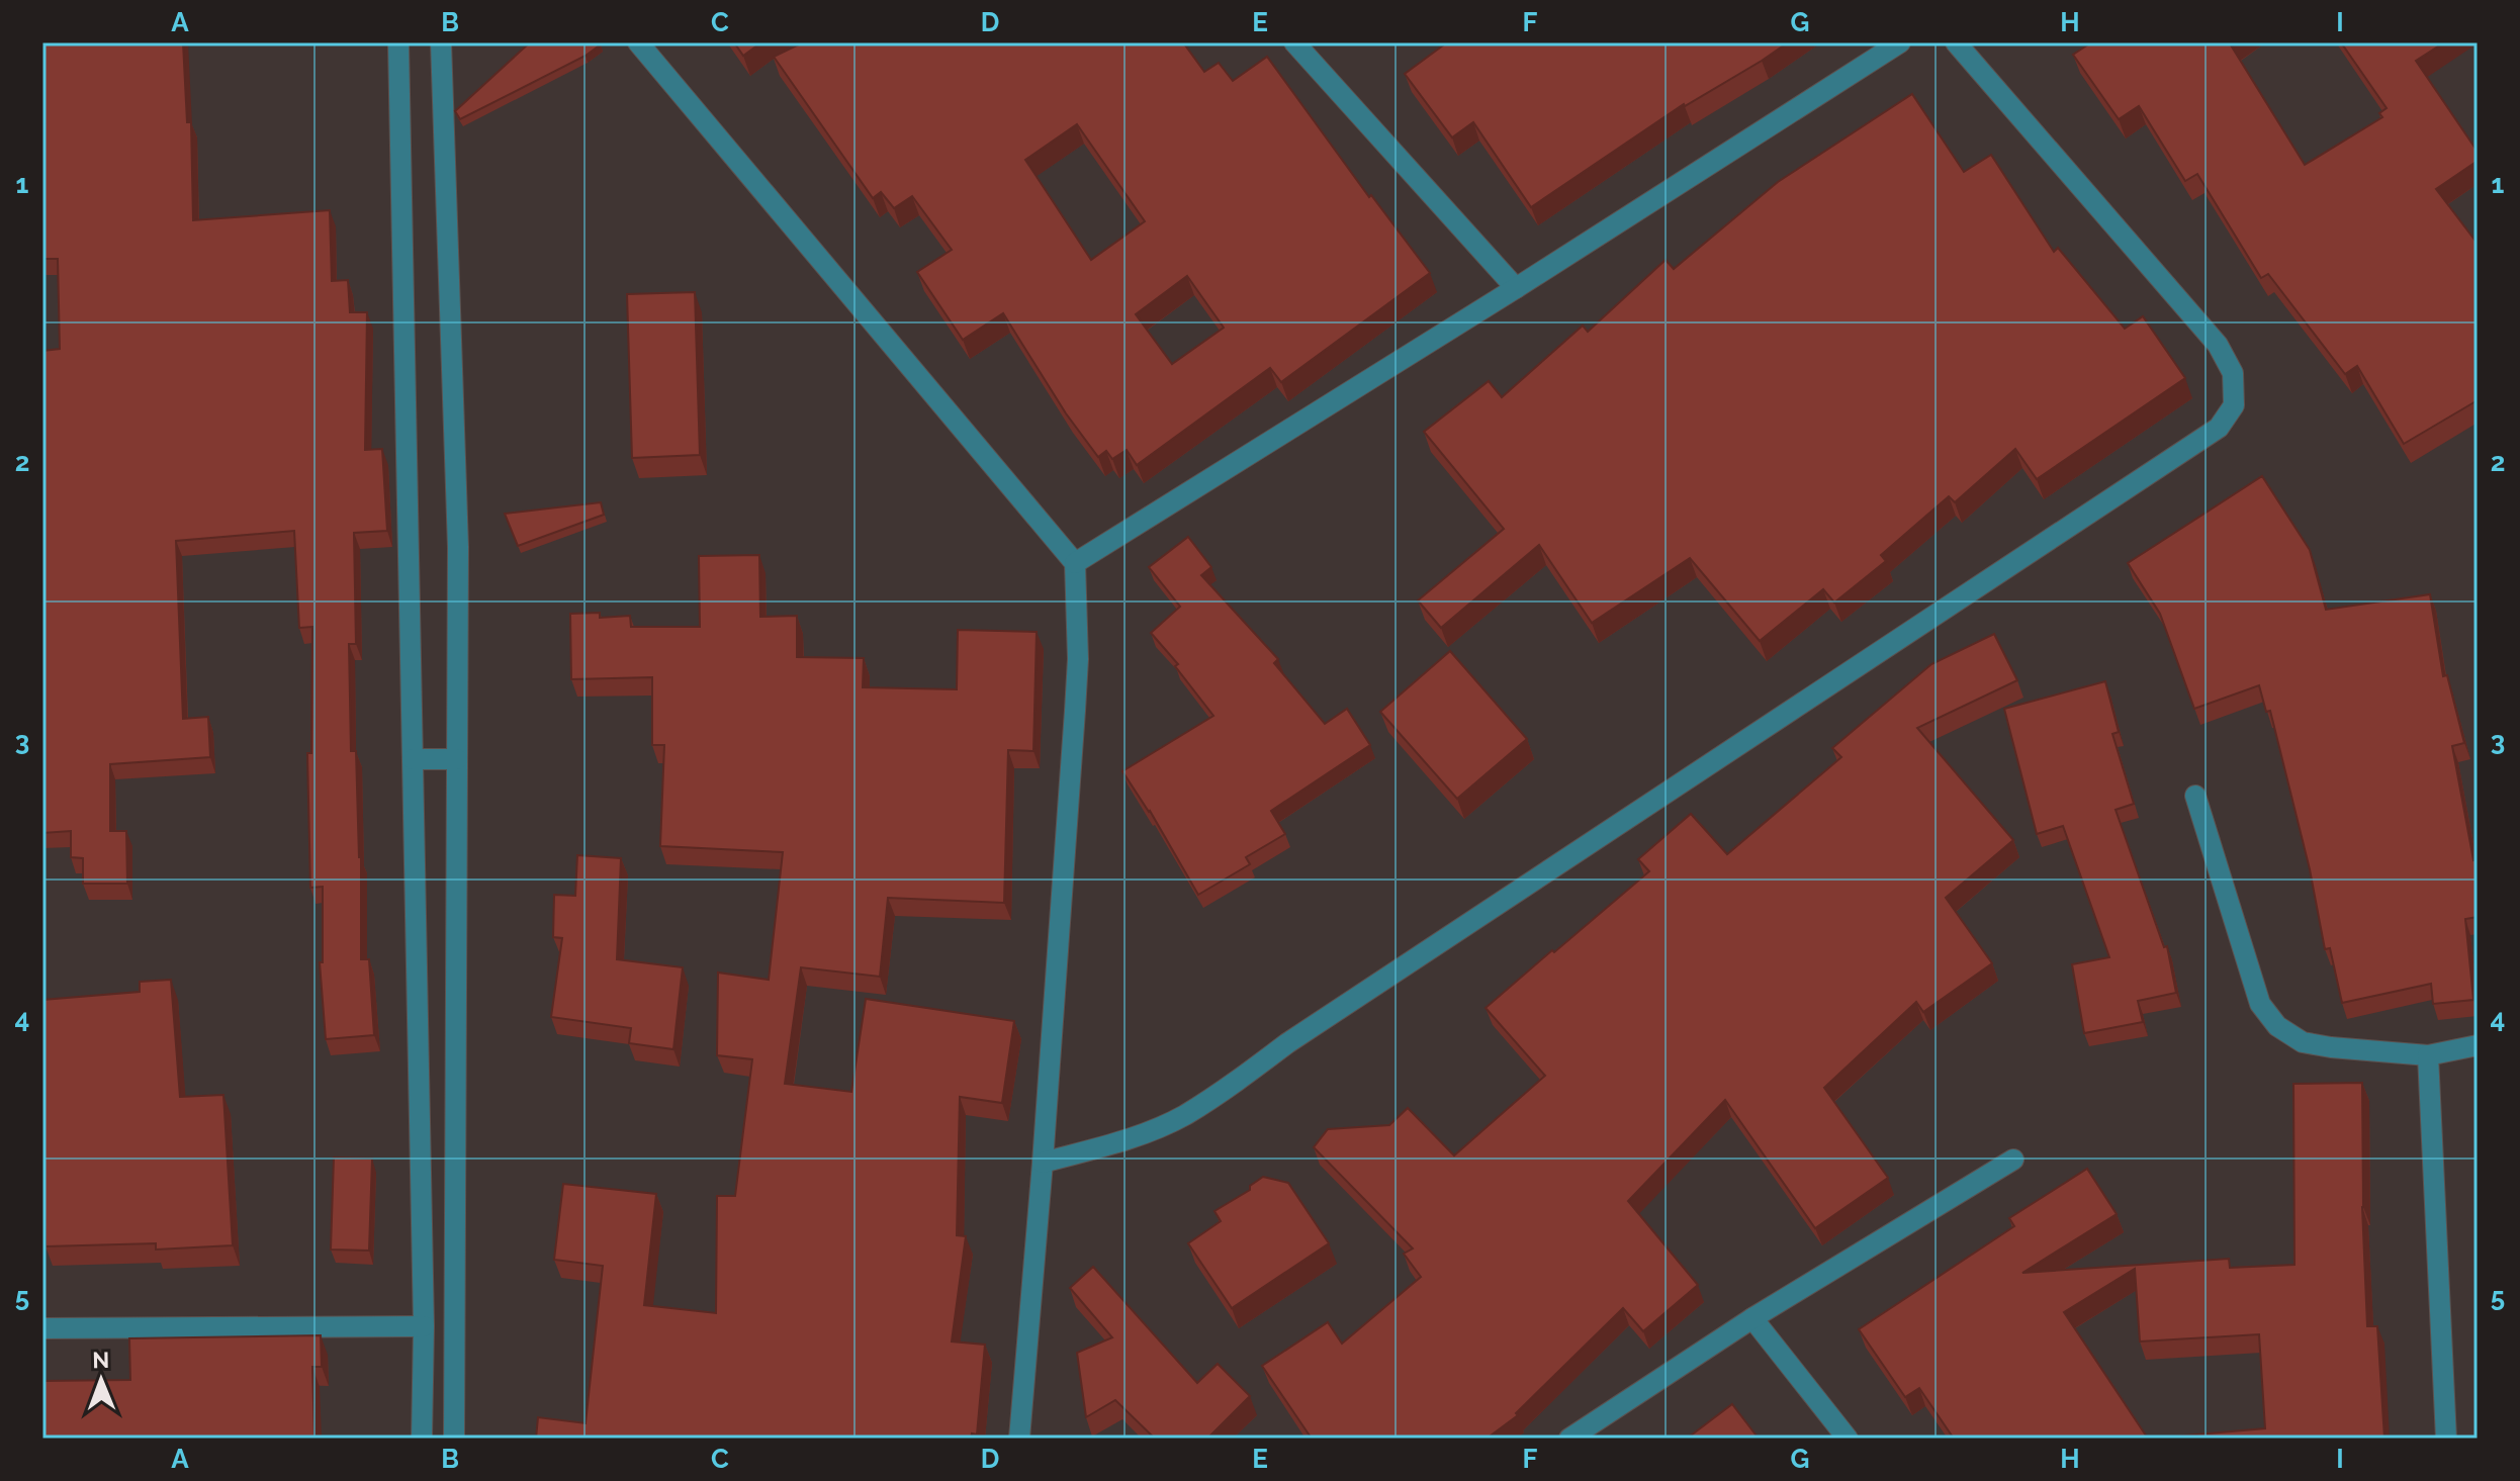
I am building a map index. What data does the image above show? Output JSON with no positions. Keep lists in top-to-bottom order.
{
  "north": "top",
  "grid": {
    "columns": [
      "A",
      "B",
      "C",
      "D",
      "E",
      "F",
      "G",
      "H",
      "I"
    ],
    "rows": [
      "1",
      "2",
      "3",
      "4",
      "5"
    ]
  }
}
